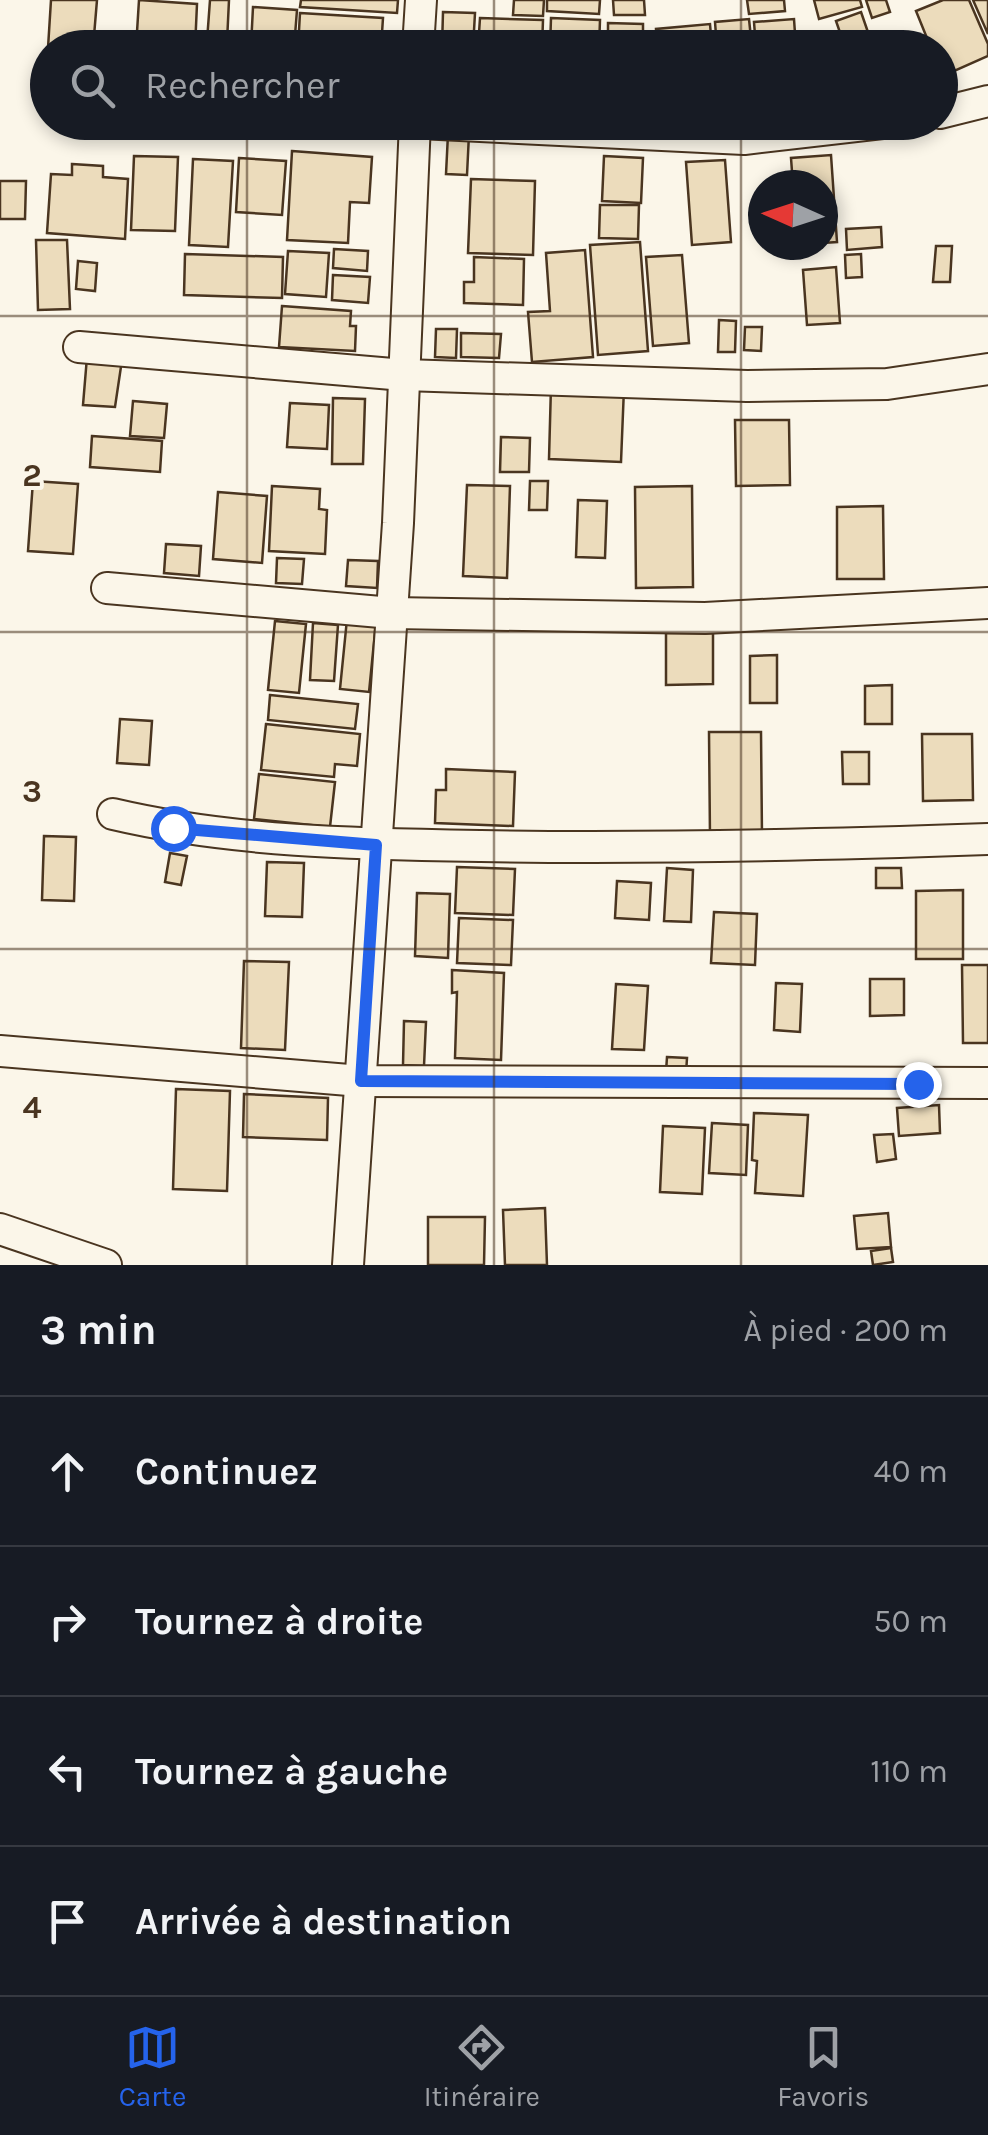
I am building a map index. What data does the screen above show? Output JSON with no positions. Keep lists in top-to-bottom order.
{
  "north": "left",
  "page": {
    "search": "Rechercher",
    "heading": ["3 min", "À pied · 200 m"],
    "list": [
      ["Continuez", "40 m"],
      ["Tournez à droite", "50 m"],
      ["Tournez à gauche", "110 m"],
      "Arrivée à destination"
    ],
    "nav": ["Carte", "Itinéraire", "Favoris"]
  },
  "grid": {
    "rows": ["2", "3", "4"]
  }
}
